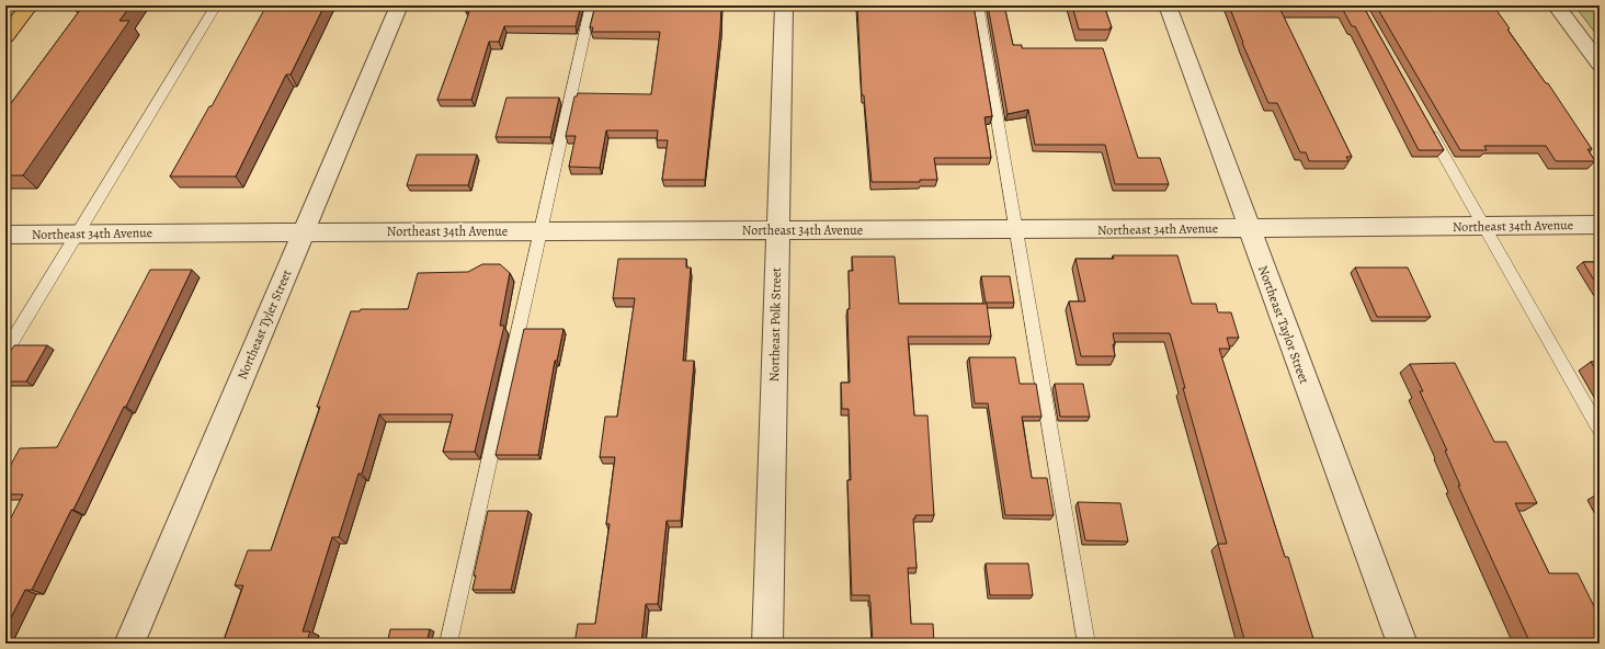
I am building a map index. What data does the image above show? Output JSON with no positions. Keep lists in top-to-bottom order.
{
  "streets": {
    "street": [
      "Northeast 34th Avenue",
      "Northeast Tyler Street",
      "Northeast Polk Street",
      "Northeast Taylor Street"
    ]
  },
  "crossings": [
    ["Northeast 34th Avenue", "Northeast Tyler Street"],
    ["Northeast 34th Avenue", "Northeast Polk Street"],
    ["Northeast 34th Avenue", "Northeast Taylor Street"]
  ]
}
